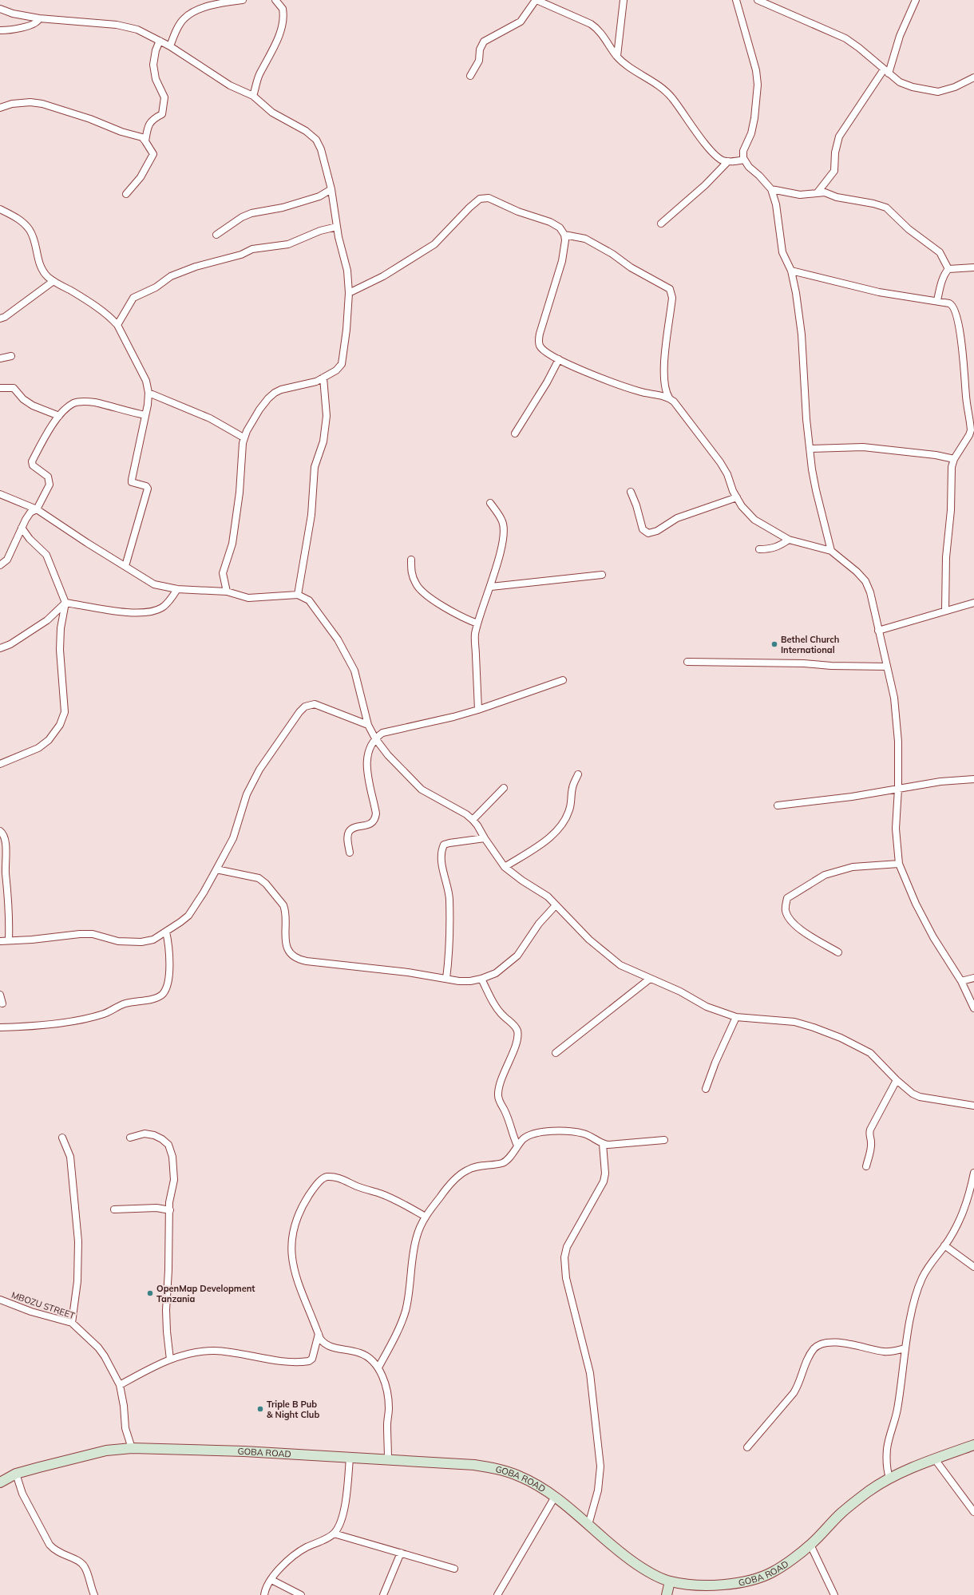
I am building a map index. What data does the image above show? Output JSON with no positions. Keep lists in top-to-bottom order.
{
  "streets": {
    "street": ["MBOZU STREET", "GOBA ROAD"]
  },
  "crossings": [
    ["MBOZU STREET", "GOBA ROAD"]
  ],
  "places": ["Bethel Church International", "OpenMap Development Tanzania", "Triple B Pub & Night Club"]
}
